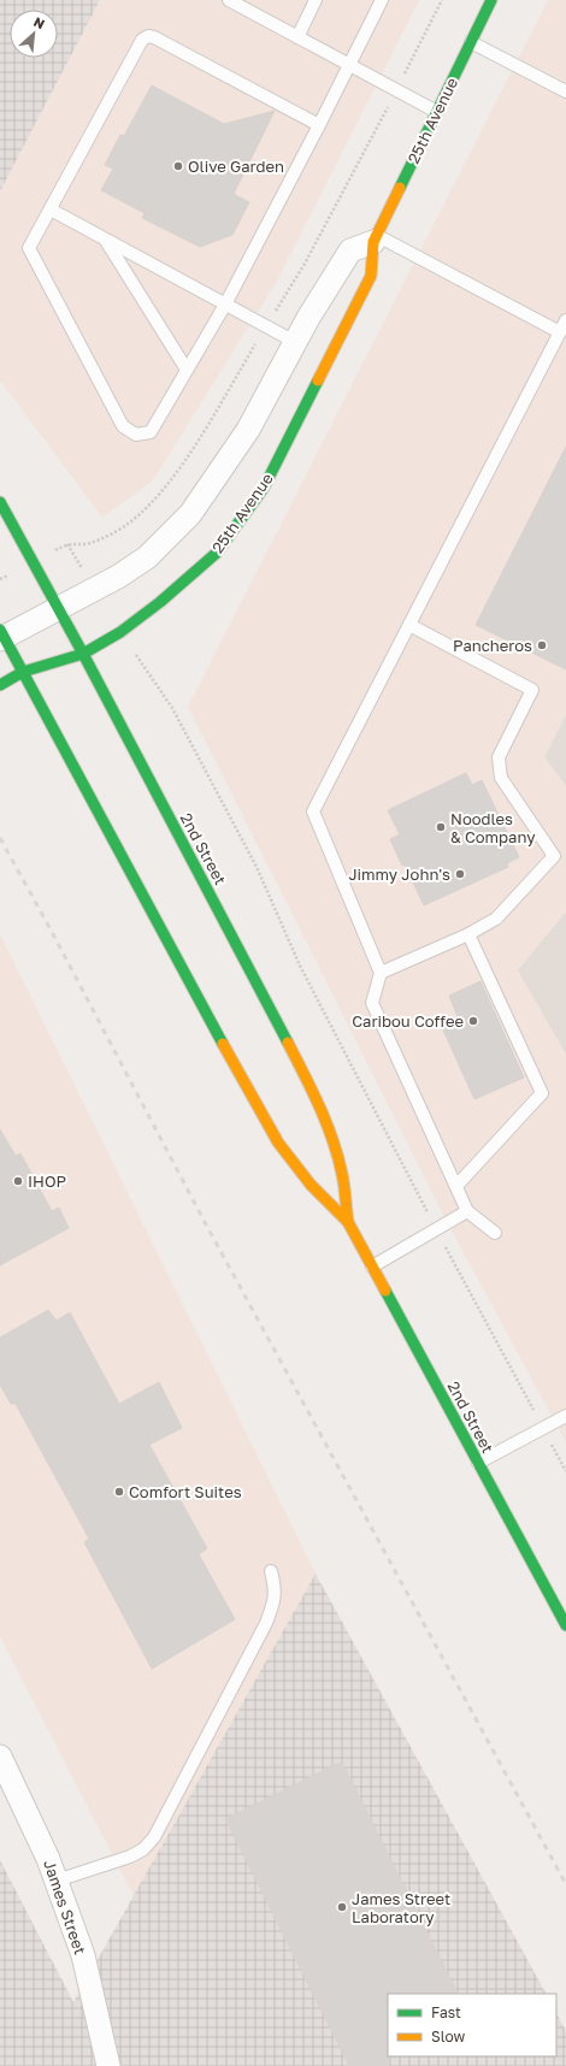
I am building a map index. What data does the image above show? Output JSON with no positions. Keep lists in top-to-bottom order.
{
  "streets": {
    "main road": ["25th Avenue", "2nd Street"],
    "street": ["James Street"]
  },
  "crossings": [
    ["25th Avenue", "2nd Street"]
  ],
  "places": [
    "Olive Garden",
    "Pancheros",
    "Noodles & Company",
    "Jimmy John's",
    "Caribou Coffee",
    "IHOP",
    "Comfort Suites",
    "James Street Laboratory"
  ],
  "legend": ["Fast", "Slow"],
  "north": "top right"
}
